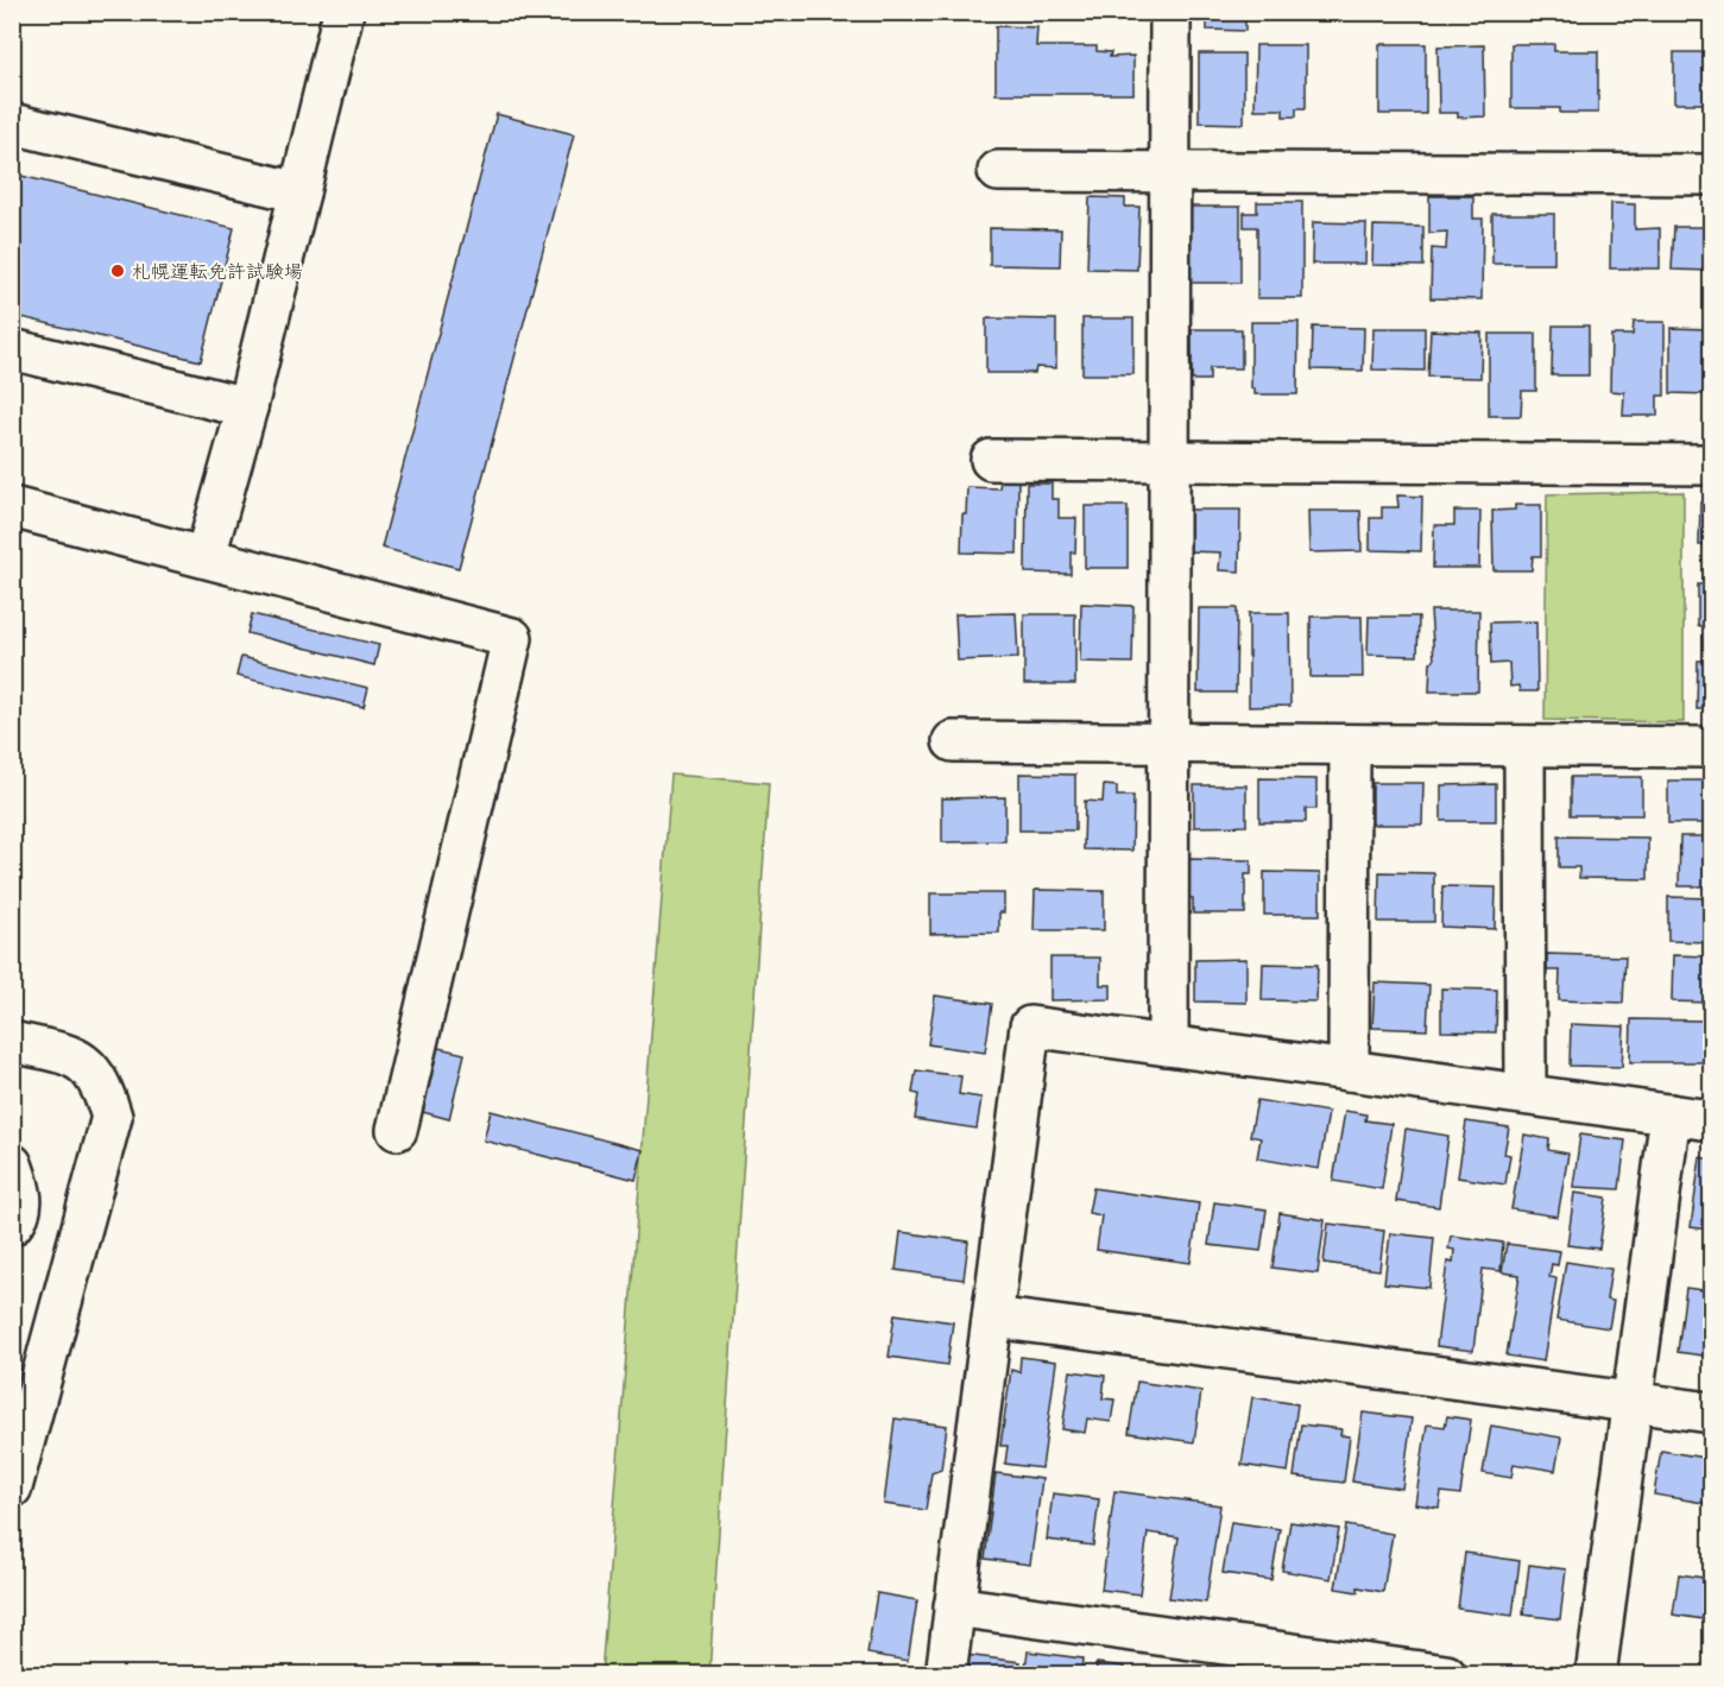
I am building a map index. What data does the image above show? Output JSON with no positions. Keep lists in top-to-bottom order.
{
  "places": ["札幌運転免許試験場"]
}
